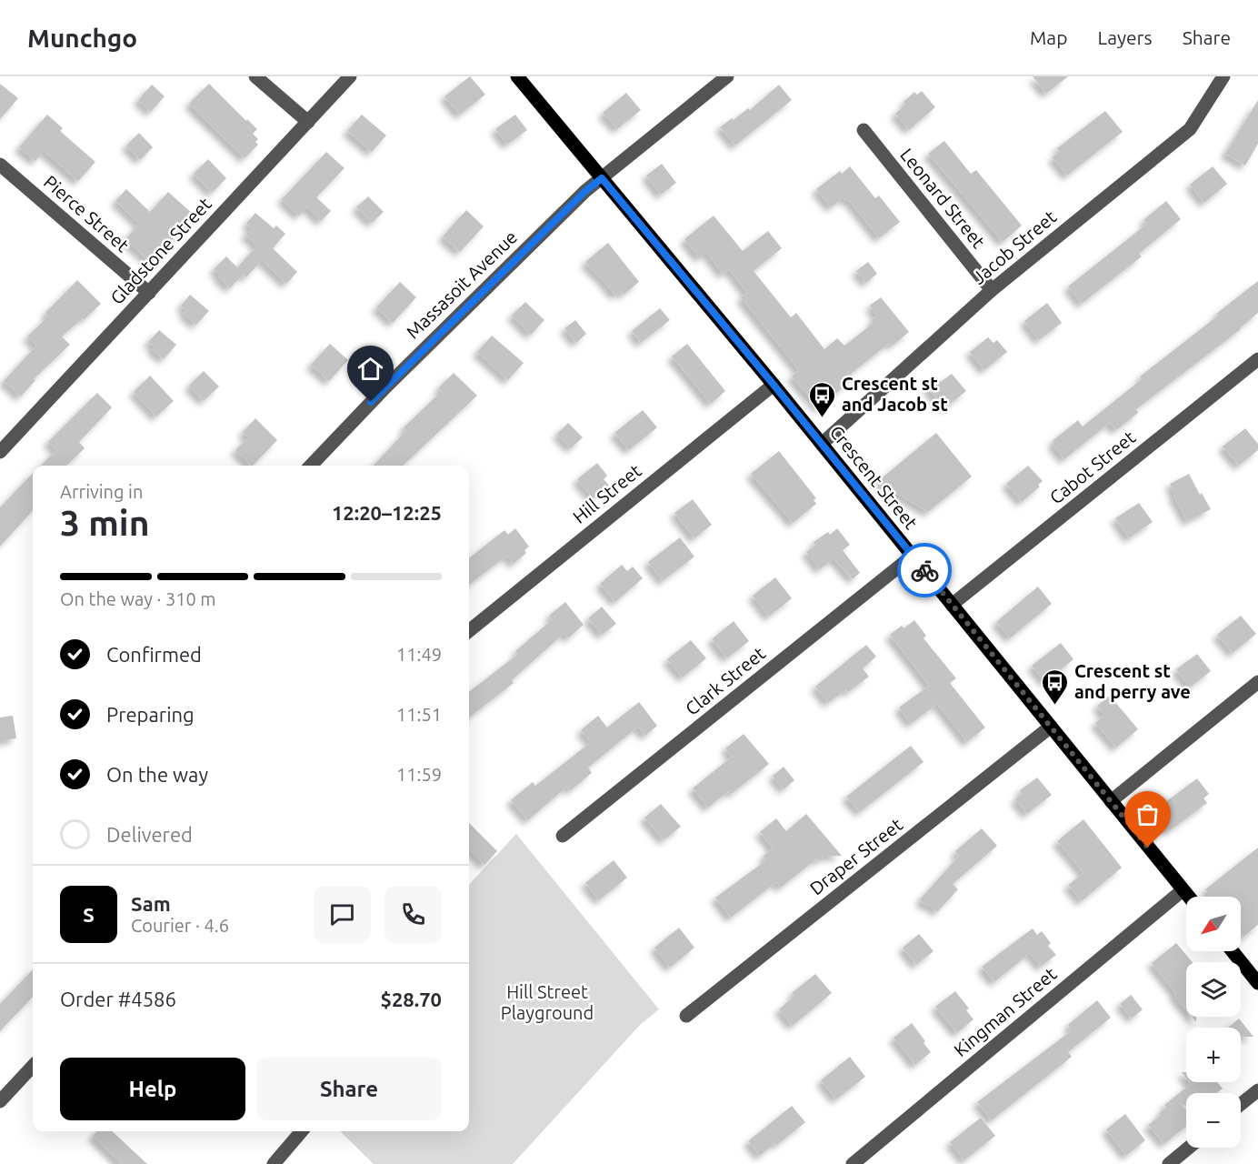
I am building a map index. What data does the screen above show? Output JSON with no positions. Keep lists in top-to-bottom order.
{
  "streets": {
    "main road": ["Crescent Street"],
    "street": [
      "Leonard Street",
      "Pierce Street",
      "Jacob Street",
      "Gladstone Street",
      "Massasoit Avenue",
      "Cabot Street",
      "Hill Street",
      "Clark Street",
      "Draper Street",
      "Kingman Street"
    ]
  },
  "crossings": [
    ["Leonard Street", "Jacob Street"],
    ["Pierce Street", "Gladstone Street"],
    ["Jacob Street", "Crescent Street"],
    ["Massasoit Avenue", "Crescent Street"],
    ["Cabot Street", "Crescent Street"],
    ["Crescent Street", "Hill Street"],
    ["Crescent Street", "Clark Street"],
    ["Crescent Street", "Draper Street"],
    ["Crescent Street", "Kingman Street"]
  ],
  "parks": ["Hill Street Playground"],
  "places": {
    "bus stop": ["Crescent st and Jacob st", "Crescent st and perry ave"]
  },
  "north": "bottom left",
  "page": {
    "header": "Munchgo",
    "nav": ["Map", "Layers", "Share"],
    "heading": ["3 min", "Arriving in", "12:20–12:25"],
    "panel": [
      "Sam",
      "Courier · 4.6",
      "Order #4586",
      "$28.70"
    ],
    "bar": "On the way · 310 m",
    "list": [
      ["Confirmed", "11:49"],
      ["Preparing", "11:51"],
      ["On the way", "11:59"],
      "Delivered"
    ],
    "round": "S",
    "map_buttons": ["+", "−"],
    "buttons": ["Help", "Share"]
  }
}
